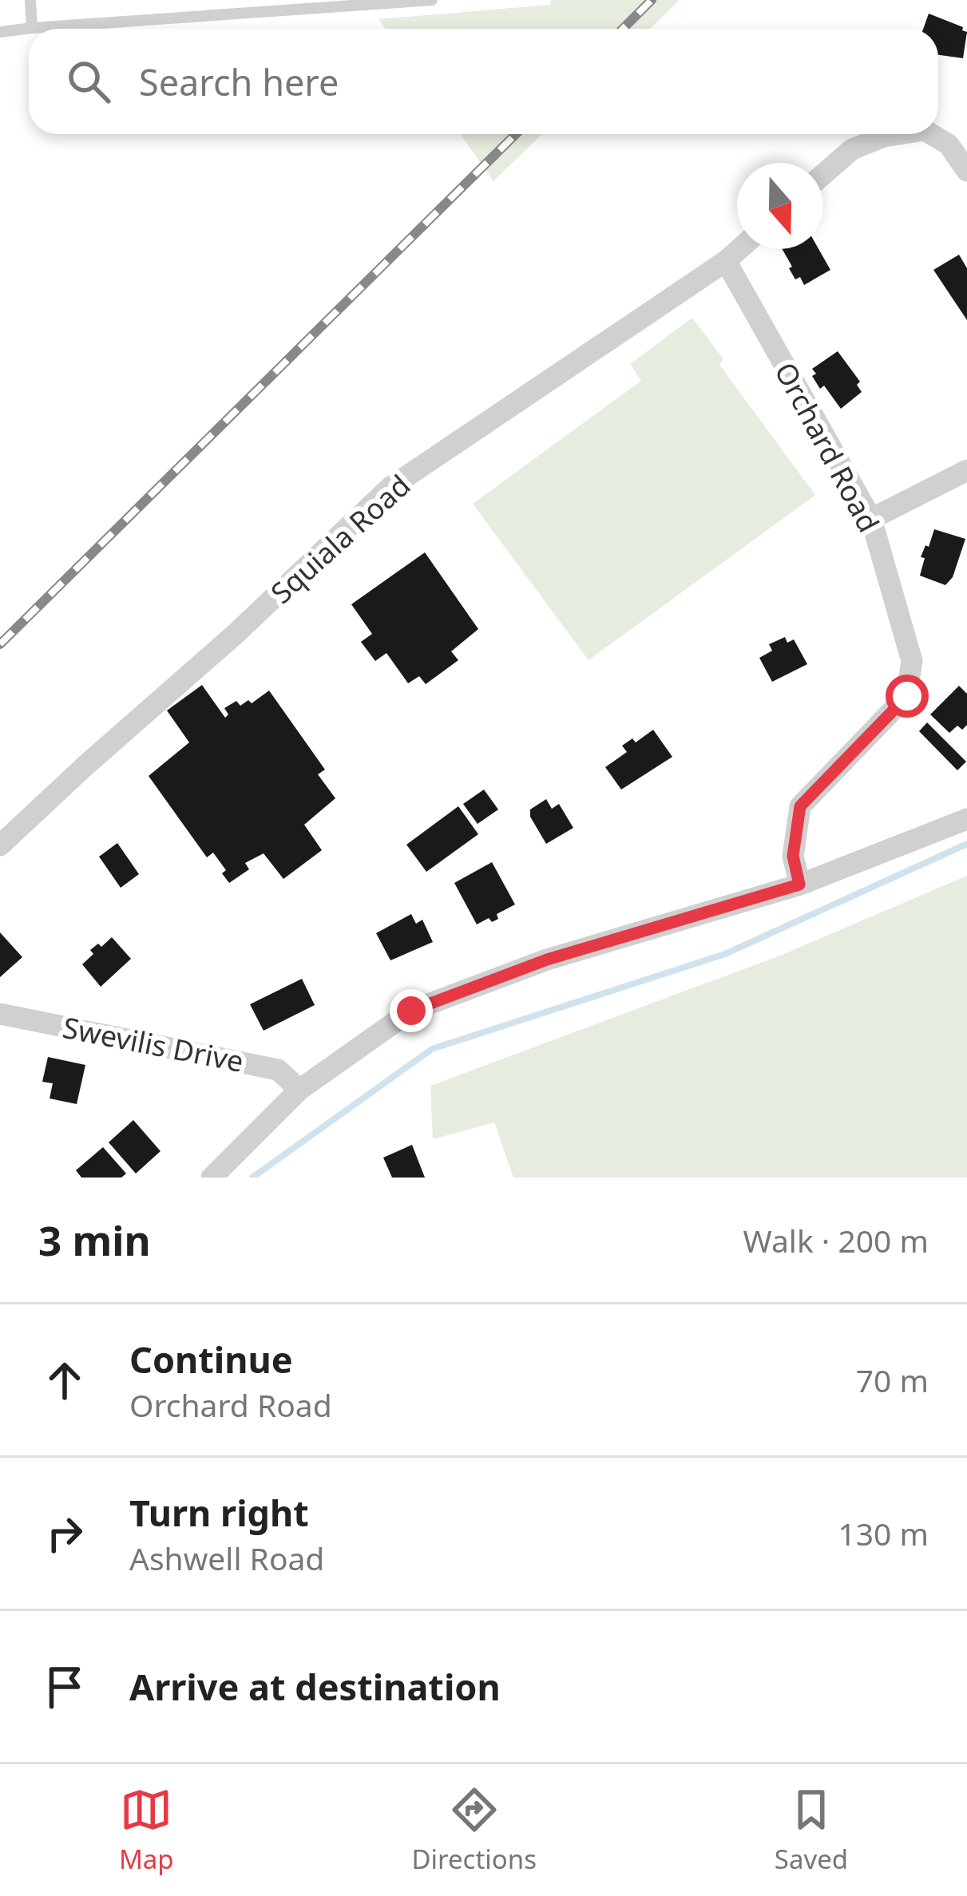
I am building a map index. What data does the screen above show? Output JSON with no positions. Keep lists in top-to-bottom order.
{
  "streets": {
    "street": ["Orchard Road", "Squiala Road", "Swevilis Drive"]
  },
  "crossings": [
    ["Orchard Road", "Squiala Road"]
  ],
  "north": "bottom",
  "page": {
    "search": "Search here",
    "heading": ["3 min", "Walk · 200 m"],
    "list": [
      ["Continue", "Orchard Road", "70 m"],
      ["Turn right", "Ashwell Road", "130 m"],
      "Arrive at destination"
    ],
    "nav": ["Map", "Directions", "Saved"]
  }
}
